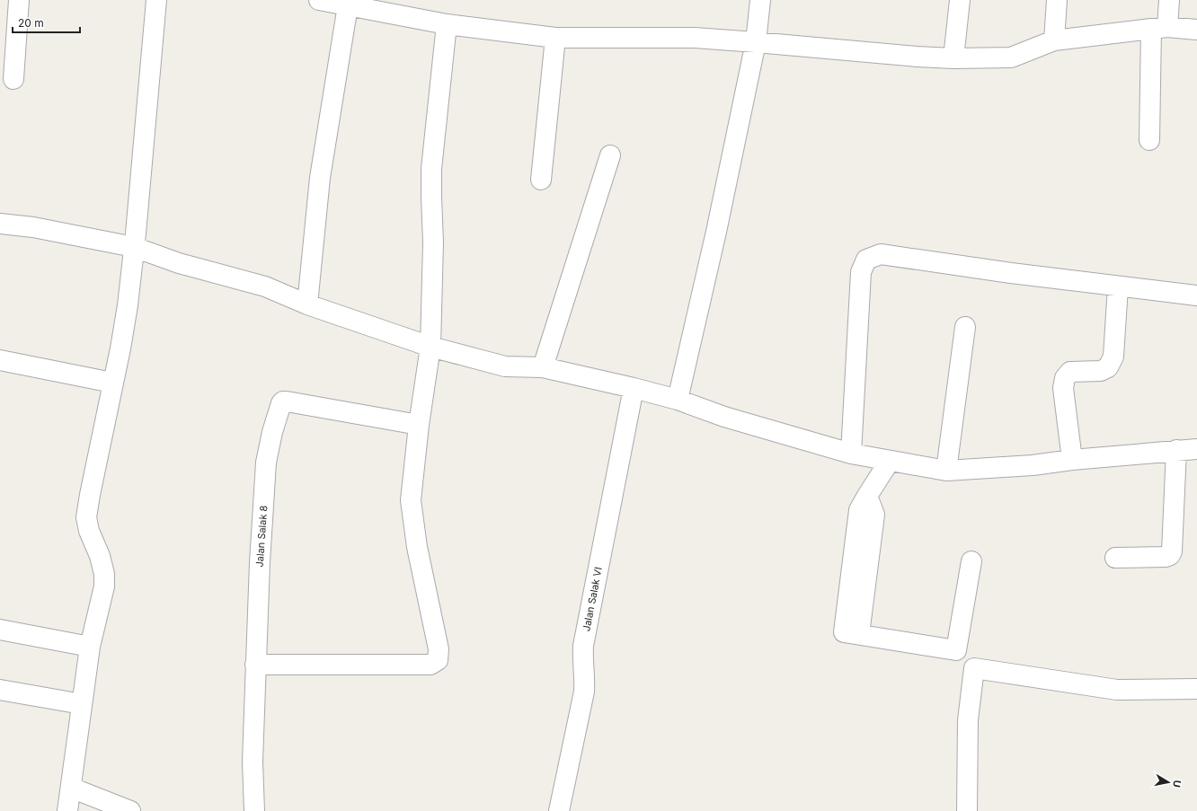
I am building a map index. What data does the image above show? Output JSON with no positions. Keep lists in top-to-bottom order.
{
  "streets": {
    "street": ["Jalan Salak 8", "Jalan Salak VI"]
  },
  "scale_bar": "20 m",
  "north": "right"
}
